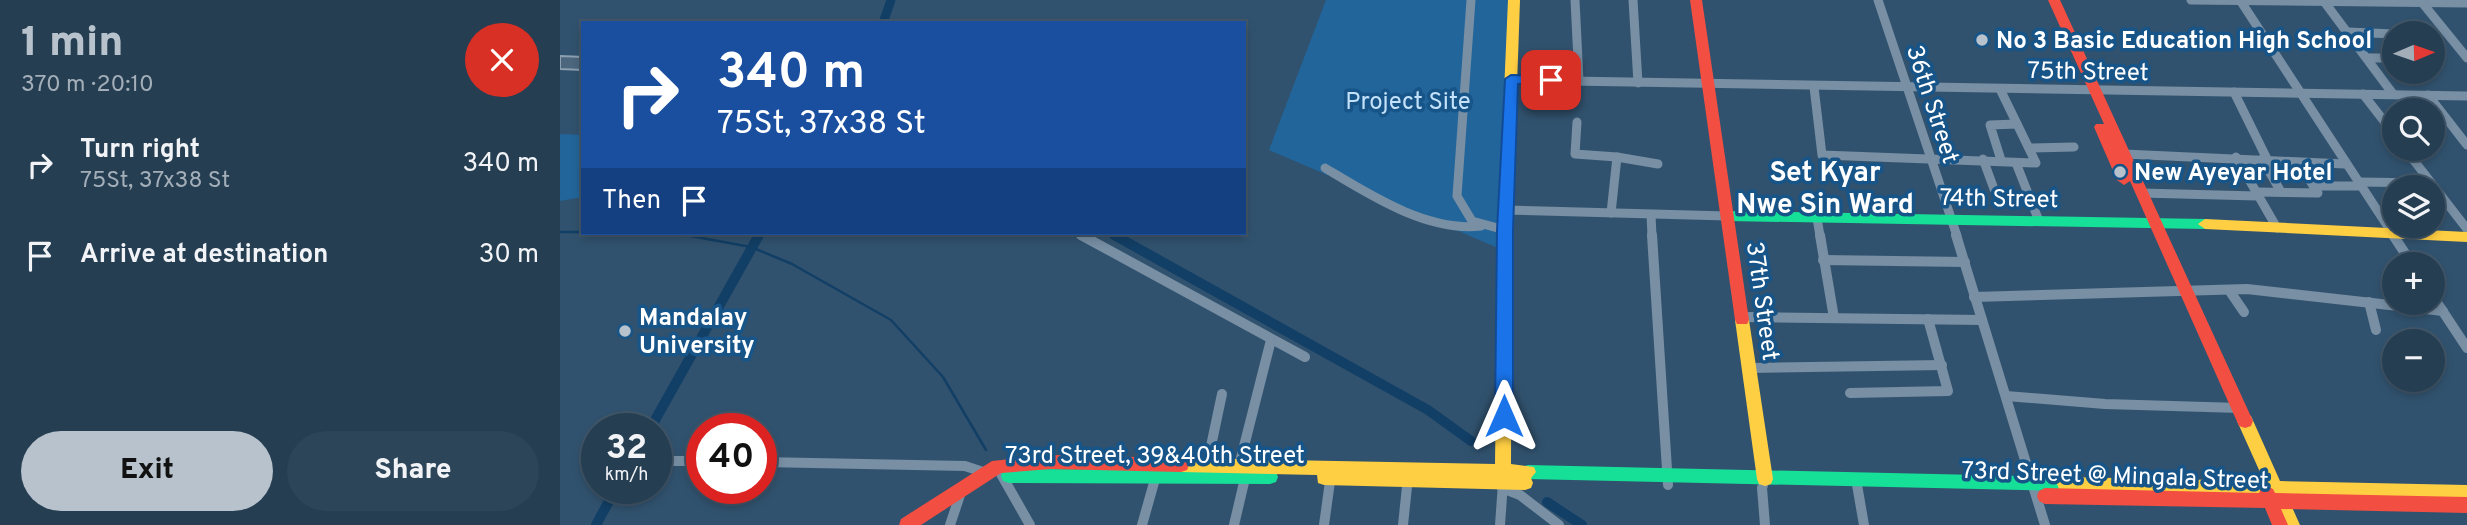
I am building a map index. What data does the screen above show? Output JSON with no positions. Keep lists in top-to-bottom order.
{
  "streets": {
    "main road": [
      "74th Street",
      "37th Street",
      "73rd Street, 39&40th Street",
      "73rd Street @ Mingala Street"
    ],
    "street": ["75th Street", "36th Street"]
  },
  "crossings": [
    ["75th Street", "36th Street"],
    ["75th Street", "37th Street"],
    ["36th Street", "74th Street"],
    ["36th Street", "73rd Street @ Mingala Street"],
    ["74th Street", "37th Street"],
    ["37th Street", "73rd Street @ Mingala Street"]
  ],
  "districts": ["Set Kyar Nwe Sin Ward"],
  "parks": ["Project Site"],
  "places": ["No 3 Basic Education High School", "New Ayeyar Hotel", "Mandalay University"],
  "north": "right",
  "page": {
    "heading": ["1 min", "370 m · 20:10"],
    "map_buttons": ["+", "−"],
    "turn": ["340 m", "75St, 37x38 St"],
    "list": [
      {
        "name": "Turn right",
        "note": "75St, 37x38 St",
        "value": "340 m"
      },
      {
        "name": "Arrive at destination",
        "value": "30 m"
      }
    ],
    "then": "Then",
    "speed": "32 km/h",
    "limit": "40",
    "buttons": ["Exit", "Share"]
  }
}
